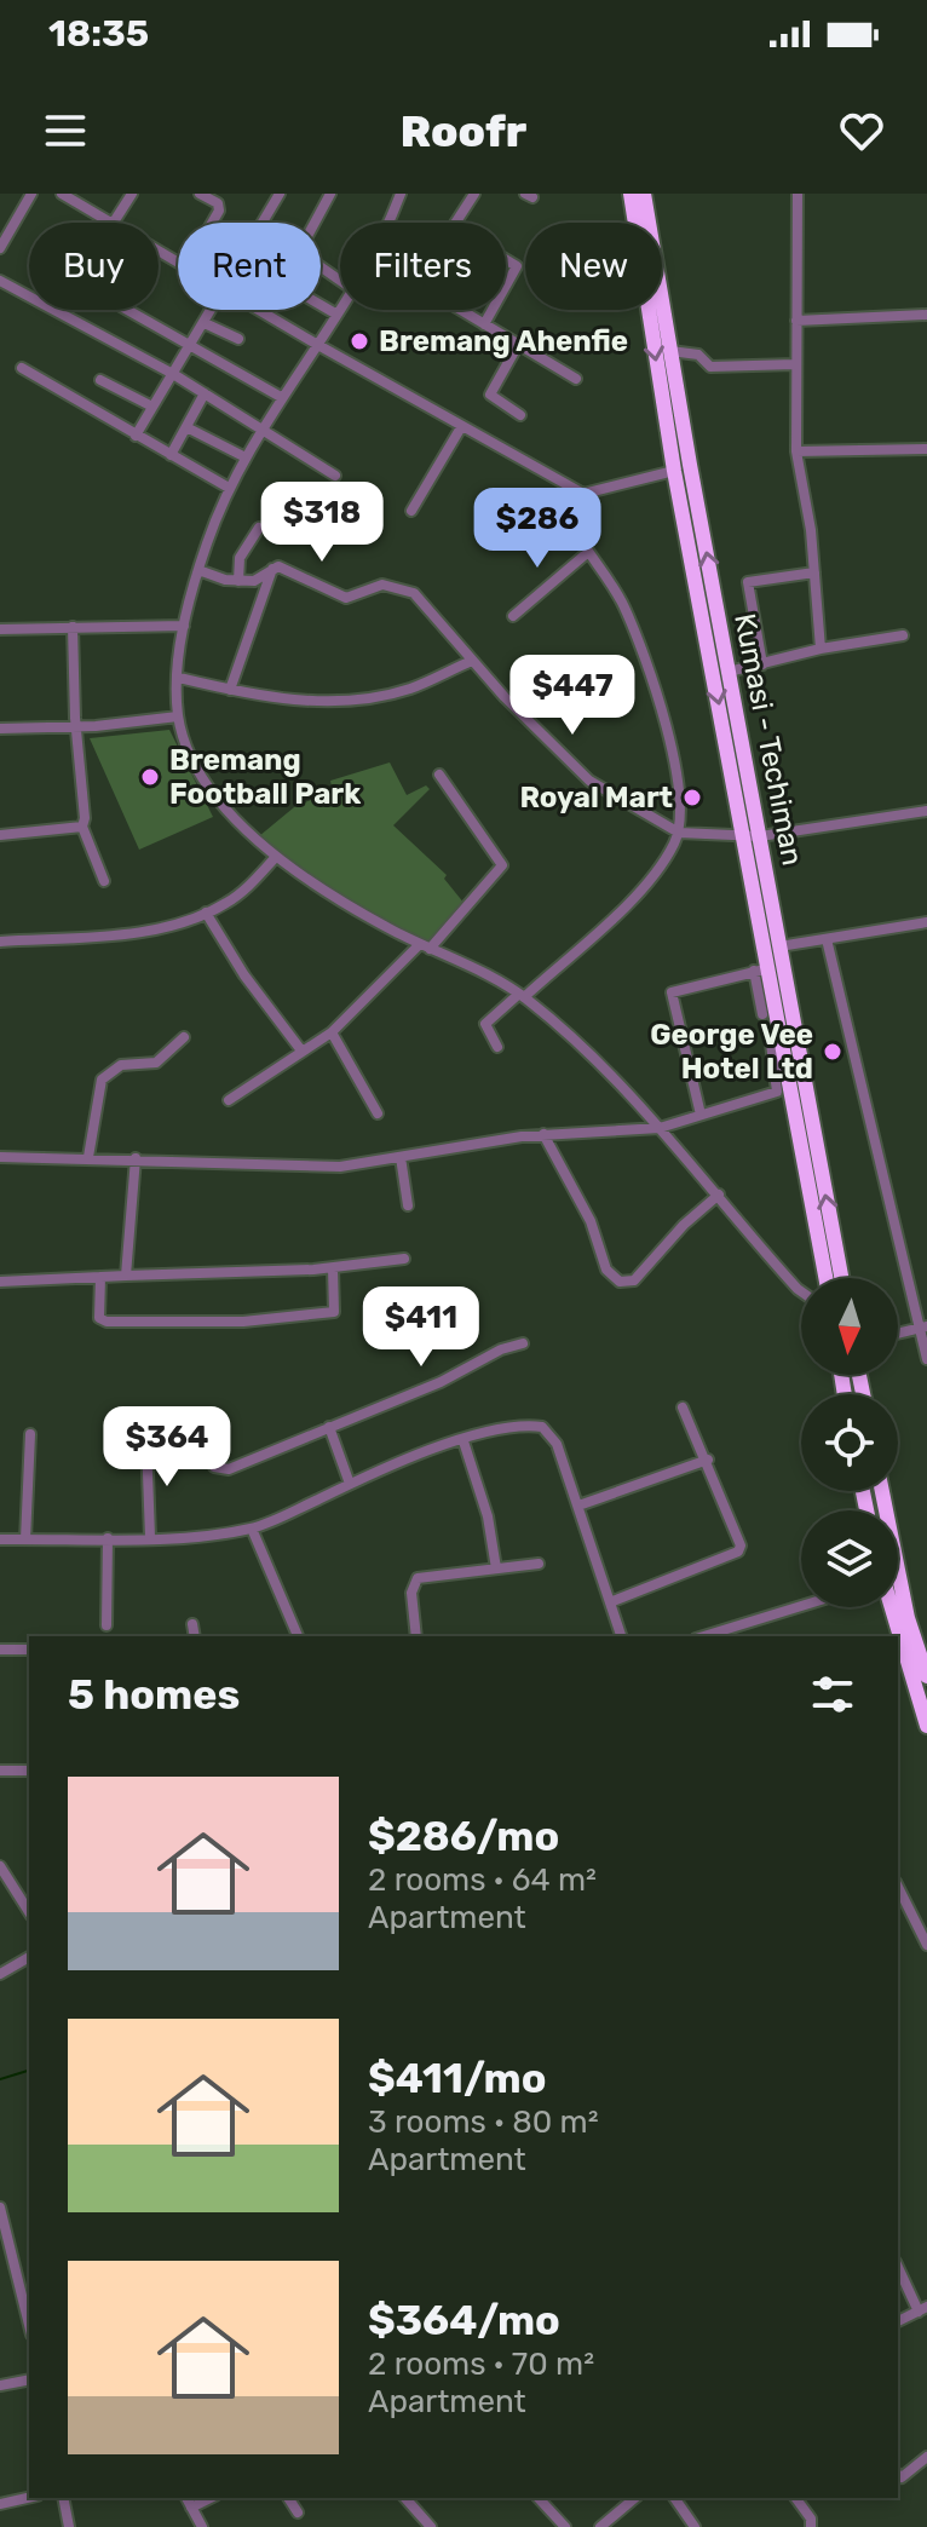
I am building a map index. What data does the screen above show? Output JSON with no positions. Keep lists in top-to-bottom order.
{
  "streets": {
    "highway": ["Kumasi - Techiman"]
  },
  "places": [
    "Bremang Ahenfie",
    "Bremang Football Park",
    "Royal Mart",
    "George Vee Hotel Ltd"
  ],
  "north": "bottom",
  "page": {
    "status": "18:35",
    "header": "Roofr",
    "chip": [
      "Buy",
      "Rent",
      "Filters",
      "New"
    ],
    "price": [
      "$318",
      "$286",
      "$447",
      "$411",
      "$364"
    ],
    "heading": "5 homes",
    "list": [
      {
        "name": "$286/mo",
        "note": "2 rooms · 64 m² · Apartment"
      },
      {
        "name": "$411/mo",
        "note": "3 rooms · 80 m² · Apartment"
      },
      {
        "name": "$364/mo",
        "note": "2 rooms · 70 m² · Apartment"
      }
    ]
  }
}
